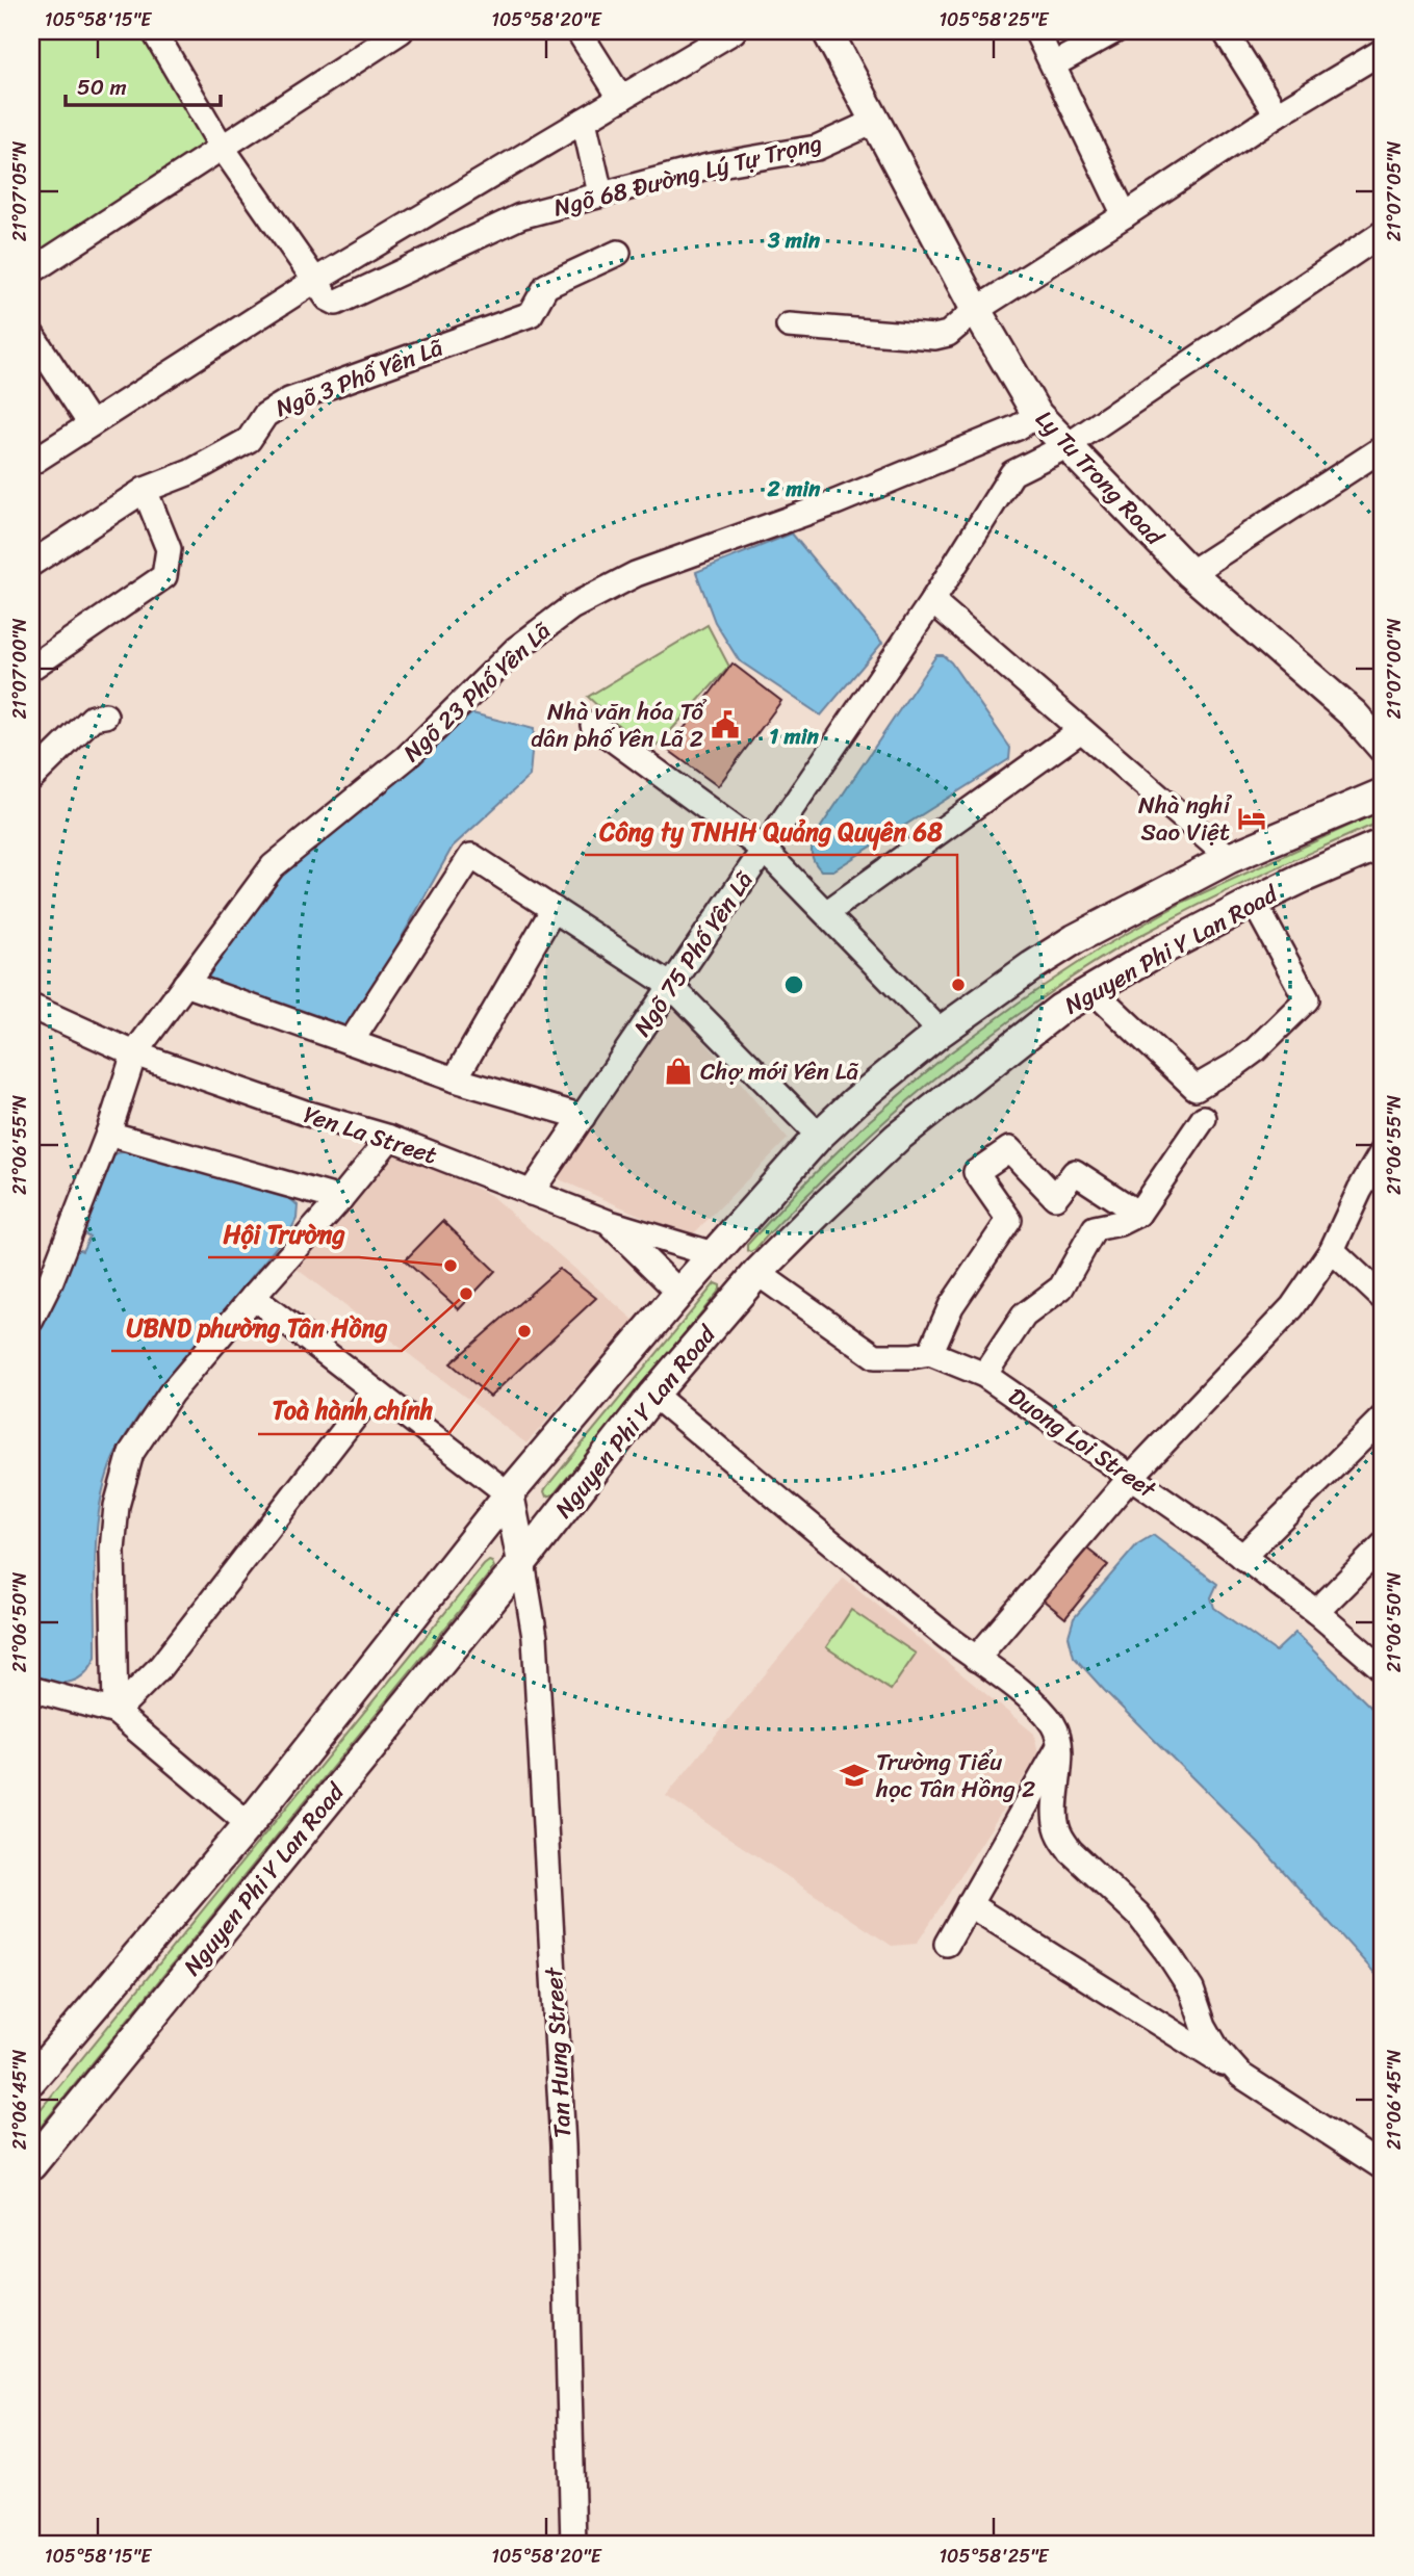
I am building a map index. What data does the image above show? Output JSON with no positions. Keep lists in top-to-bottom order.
{
  "streets": {
    "main road": ["Ly Tu Trong Road", "Nguyen Phi Y Lan Road"],
    "street": [
      "Ngõ 68 Đường Lý Tự Trọng",
      "Ngõ 3 Phố Yên Lã",
      "Ngõ 23 Phố Yên Lã",
      "Ngõ 75 Phố Yên Lã",
      "Yen La Street",
      "Duong Loi Street",
      "Tan Hung Street"
    ]
  },
  "crossings": [
    ["Ngõ 68 Đường Lý Tự Trọng", "Ly Tu Trong Road"],
    ["Ly Tu Trong Road", "Ngõ 23 Phố Yên Lã"],
    ["Ly Tu Trong Road", "Ngõ 75 Phố Yên Lã"],
    ["Ngõ 23 Phố Yên Lã", "Yen La Street"],
    ["Nguyen Phi Y Lan Road", "Yen La Street"],
    ["Nguyen Phi Y Lan Road", "Duong Loi Street"],
    ["Nguyen Phi Y Lan Road", "Tan Hung Street"],
    ["Ngõ 75 Phố Yên Lã", "Yen La Street"]
  ],
  "places": {
    "public building": ["Nhà văn hóa Tổ dân phố Yên Lã 2"],
    "hotel": ["Nhà nghỉ Sao Việt"],
    "other": [
      "Công ty TNHH Quảng Quyên 68",
      "Hội Trường",
      "UBND phường Tân Hồng",
      "Toà hành chính"
    ],
    "shop": ["Chợ mới Yên Lã"],
    "school or university": ["Trường Tiểu học Tân Hồng 2"]
  },
  "scale_bar": "50 m",
  "coordinates": [
    "105°58'15\"E",
    "105°58'20\"E",
    "105°58'25\"E",
    "21°07'05\"N",
    "21°07'00\"N",
    "21°06'55\"N",
    "21°06'50\"N",
    "21°06'45\"N"
  ],
  "rings": ["3 min", "2 min", "1 min"]
}
